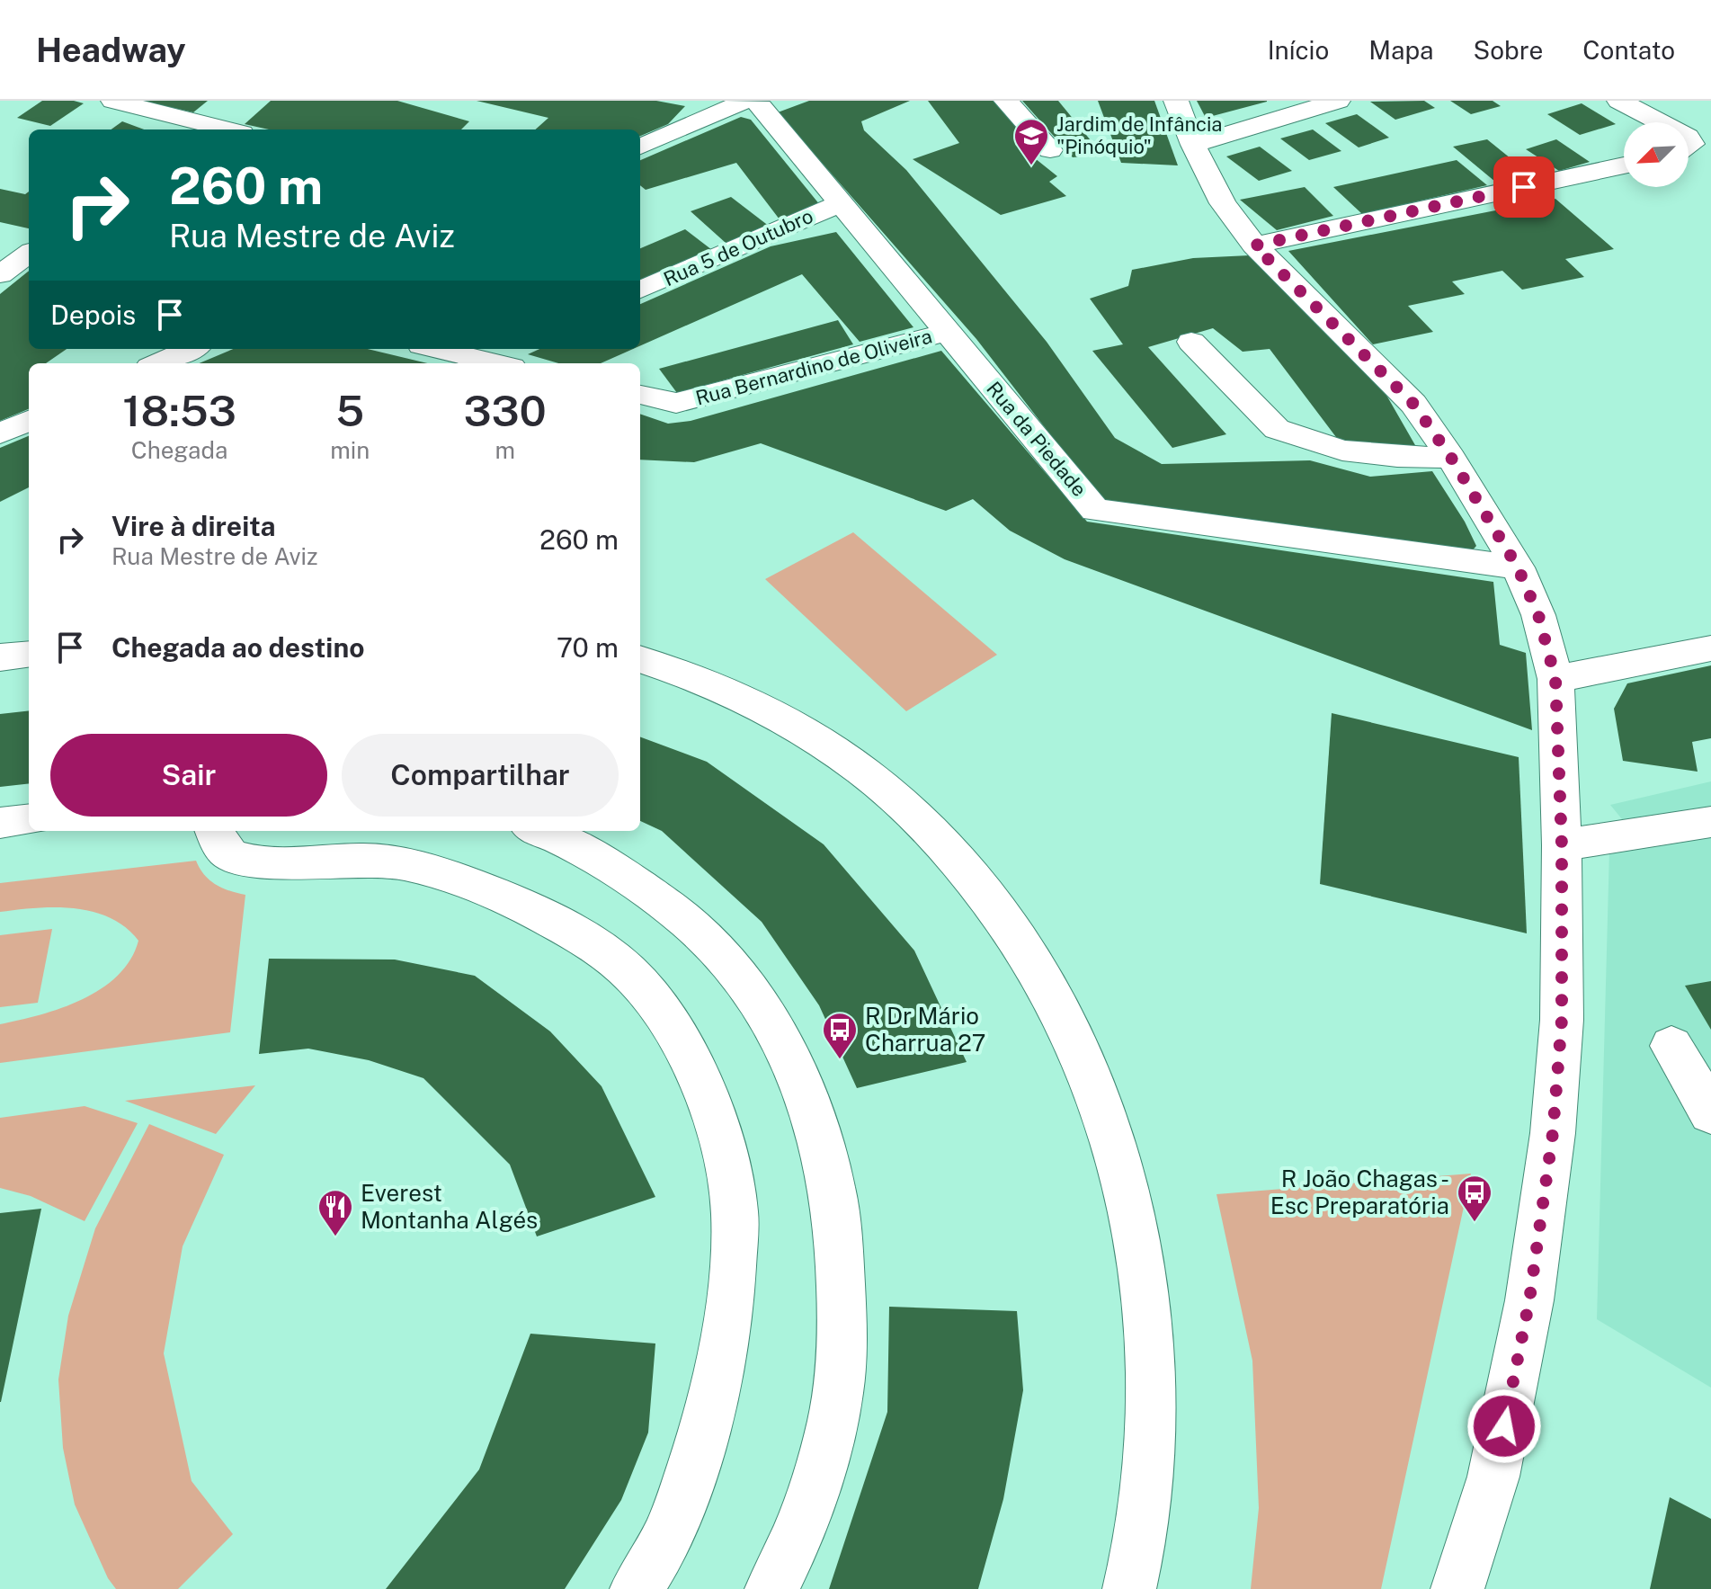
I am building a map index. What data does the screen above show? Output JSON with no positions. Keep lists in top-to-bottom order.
{
  "streets": {
    "street": ["Rua 5 de Outubro", "Rua Bernardino de Oliveira", "Rua da Piedade"]
  },
  "crossings": [
    ["Rua 5 de Outubro", "Rua da Piedade"],
    ["Rua Bernardino de Oliveira", "Rua da Piedade"]
  ],
  "places": {
    "school or university": ["Jardim de Infância \"Pinóquio\""],
    "bus stop": ["R Dr Mário Charrua 27", "R João Chagas - Esc Preparatória"],
    "restaurant": ["Everest Montanha Algés"]
  },
  "north": "bottom left",
  "page": {
    "header": "Headway",
    "nav": [
      "Início",
      "Mapa",
      "Sobre",
      "Contato"
    ],
    "turn": ["260 m", "Rua Mestre de Aviz"],
    "then": "Depois",
    "eta": [
      "18:53",
      "Chegada",
      "5",
      "min",
      "330",
      "m"
    ],
    "list": [
      {
        "name": "Vire à direita",
        "note": "Rua Mestre de Aviz",
        "value": "260 m"
      },
      {
        "name": "Chegada ao destino",
        "value": "70 m"
      }
    ],
    "buttons": ["Sair", "Compartilhar"]
  }
}
